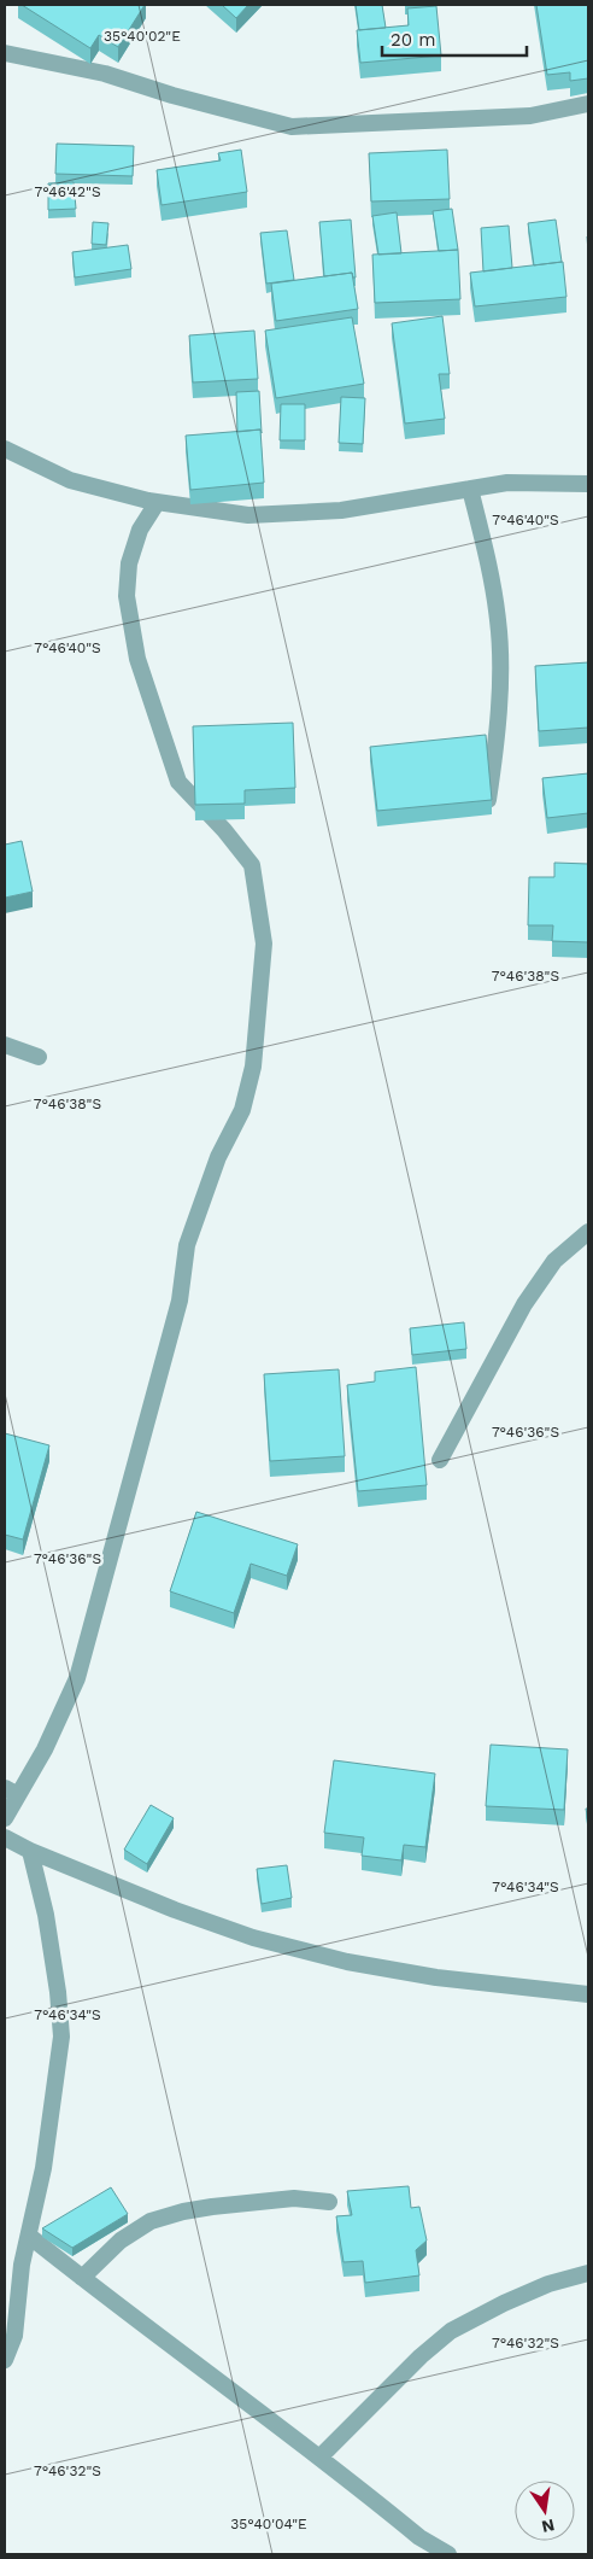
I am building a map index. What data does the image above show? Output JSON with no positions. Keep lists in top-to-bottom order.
{
  "scale_bar": "20 m",
  "north": "bottom",
  "coordinates": [
    "35°40'02\"E",
    "7°46'42\"S",
    "7°46'40\"S",
    "7°46'38\"S",
    "7°46'36\"S",
    "7°46'34\"S",
    "7°46'32\"S",
    "35°40'04\"E"
  ]
}
